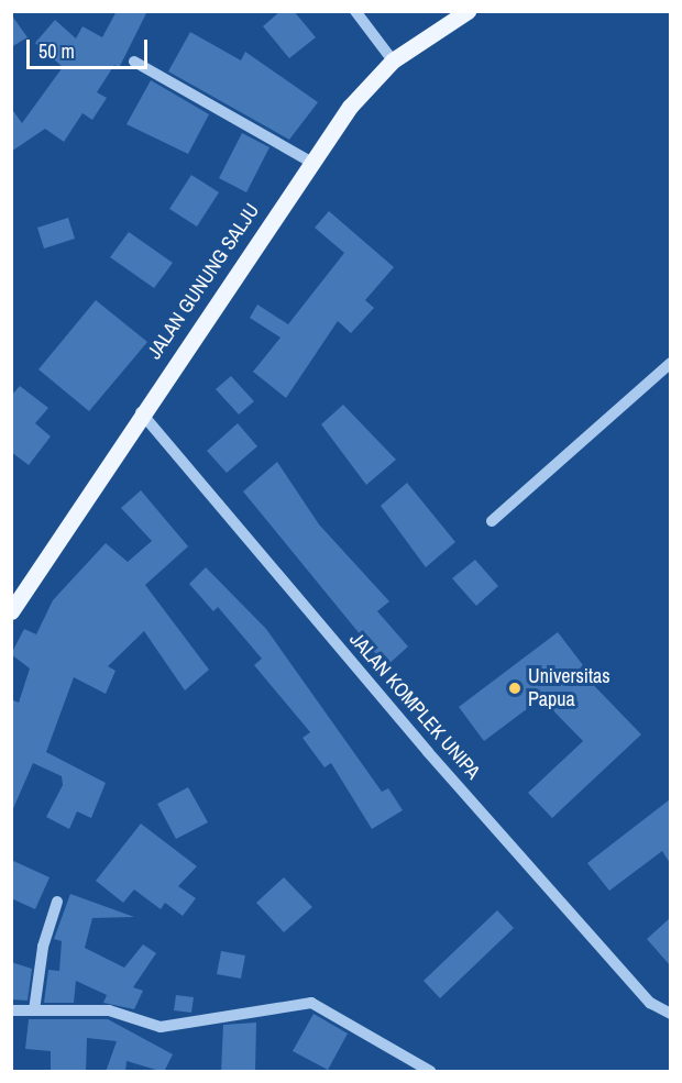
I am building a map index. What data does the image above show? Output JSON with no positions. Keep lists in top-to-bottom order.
{
  "streets": {
    "main road": ["JALAN GUNUNG SALJU"],
    "street": ["JALAN KOMPLEK UNIPA"]
  },
  "crossings": [
    ["JALAN GUNUNG SALJU", "JALAN KOMPLEK UNIPA"]
  ],
  "places": ["Universitas Papua"],
  "scale_bar": "50 m"
}
